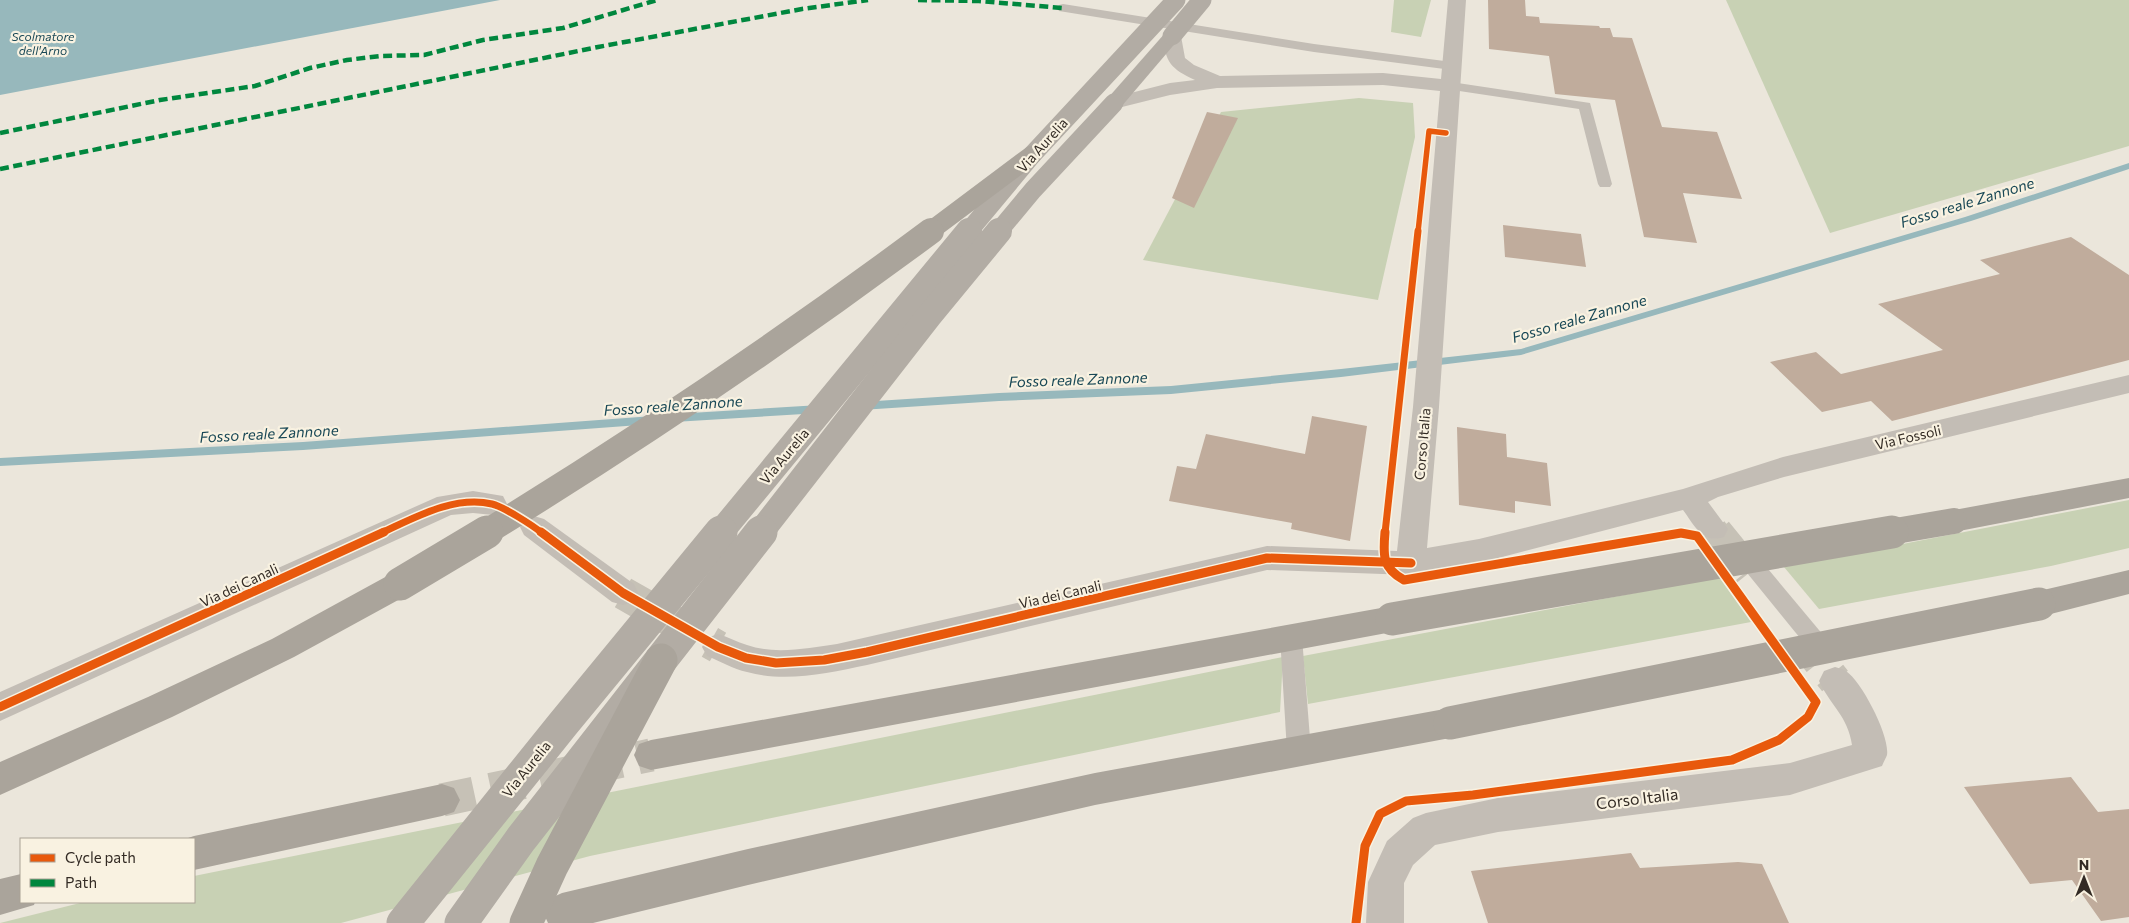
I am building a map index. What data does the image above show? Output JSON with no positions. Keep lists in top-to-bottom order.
{
  "streets": {
    "main road": ["Via Aurelia"],
    "street": ["Via Fossoli", "Corso Italia", "Via dei Canali"]
  },
  "crossings": [
    ["Corso Italia", "Via dei Canali"]
  ],
  "water": ["Scolmatore dell'Arno", "Fosso reale Zannone"],
  "legend": ["Cycle path", "Path"],
  "north": "top"
}
